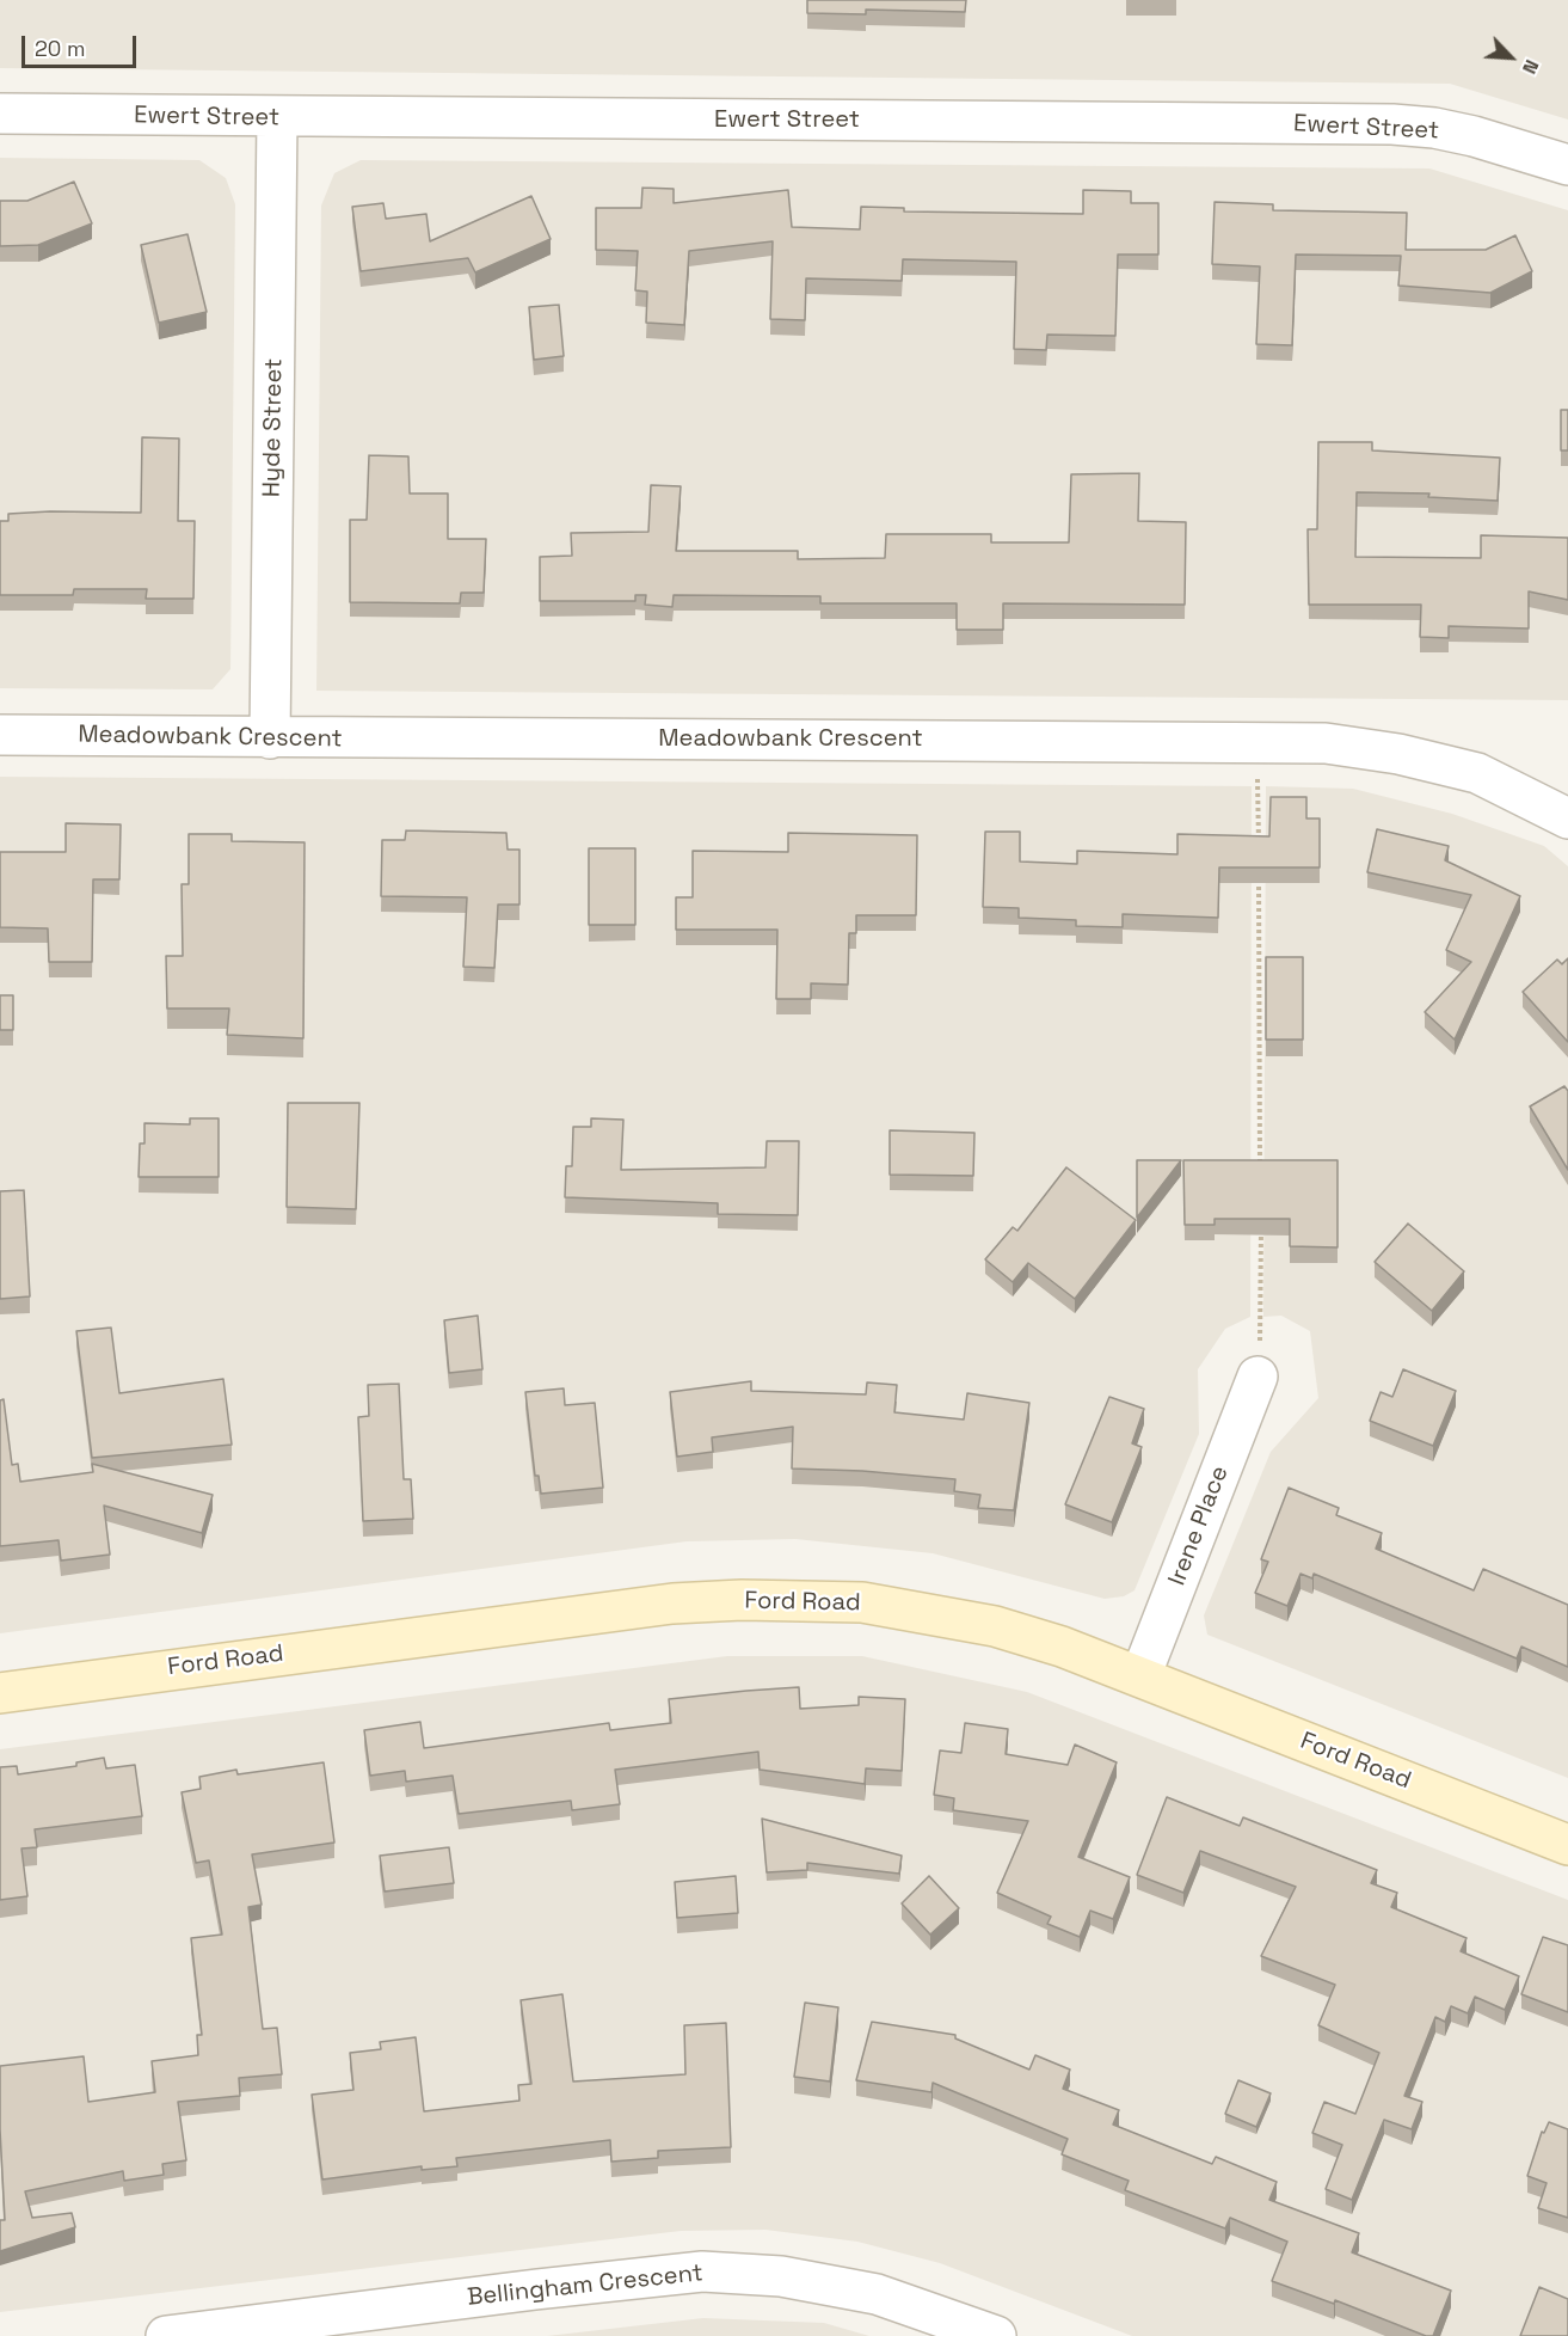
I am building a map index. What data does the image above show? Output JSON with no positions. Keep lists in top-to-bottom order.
{
  "streets": {
    "street": [
      "Ewert Street",
      "Hyde Street",
      "Meadowbank Crescent",
      "Irene Place",
      "Ford Road",
      "Bellingham Crescent"
    ]
  },
  "crossings": [
    ["Ewert Street", "Hyde Street"],
    ["Hyde Street", "Meadowbank Crescent"],
    ["Irene Place", "Ford Road"]
  ],
  "scale_bar": "20 m",
  "north": "bottom right"
}
